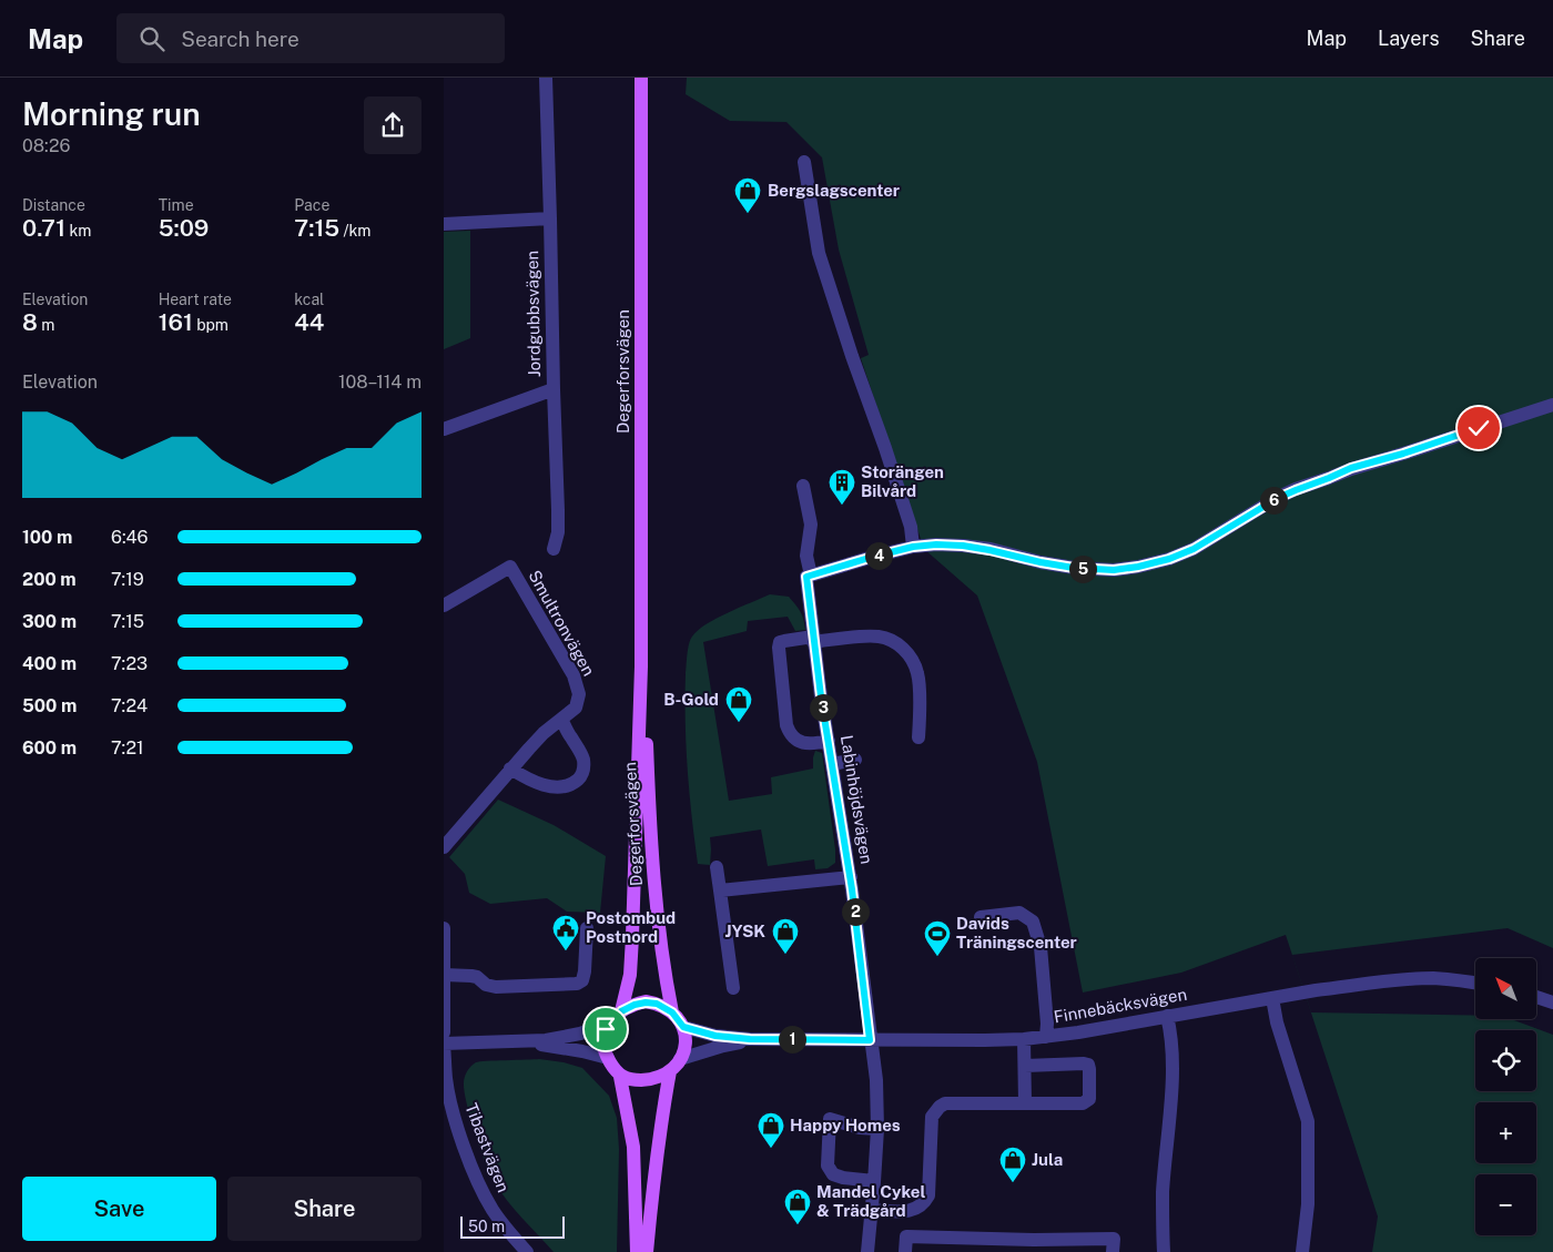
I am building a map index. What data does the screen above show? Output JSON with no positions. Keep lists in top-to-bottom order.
{
  "streets": {
    "main road": ["Degerforsvägen"],
    "street": [
      "Jordgubbsvägen",
      "Smultronvägen",
      "Labinhöjdsvägen",
      "Finnebäcksvägen",
      "Tibastvägen"
    ]
  },
  "crossings": [
    ["Degerforsvägen", "Finnebäcksvägen"],
    ["Labinhöjdsvägen", "Finnebäcksvägen"]
  ],
  "places": {
    "shop": [
      "Bergslagscenter",
      "B-Gold",
      "JYSK",
      "Happy Homes",
      "Jula",
      "Mandel Cykel & Trädgård"
    ],
    "building": ["Storängen Bilvård"],
    "public building": ["Postombud Postnord"],
    "sports": ["Davids Träningscenter"]
  },
  "scale_bar": "50 m",
  "north": "top left",
  "page": {
    "header": "Map",
    "search": "Search here",
    "nav": ["Map", "Layers", "Share"],
    "heading": ["Morning run", "08:26"],
    "stats": [
      ["Distance", "0.71 km"],
      ["Time", "5:09"],
      ["Pace", "7:15 /km"],
      ["Elevation", "8 m"],
      ["Heart rate", "161 bpm"],
      ["kcal", "44"]
    ],
    "chart": ["Elevation", "108–114 m"],
    "pins": [
      "6",
      "4",
      "5",
      "3",
      "2",
      "1"
    ],
    "list": [
      {
        "name": "100 m",
        "note": "6:46"
      },
      {
        "name": "200 m",
        "note": "7:19"
      },
      {
        "name": "300 m",
        "note": "7:15"
      },
      {
        "name": "400 m",
        "note": "7:23"
      },
      {
        "name": "500 m",
        "note": "7:24"
      },
      {
        "name": "600 m",
        "note": "7:21"
      }
    ],
    "map_buttons": ["+", "−"],
    "buttons": ["Save", "Share"],
    "scale": "50 m"
  }
}
